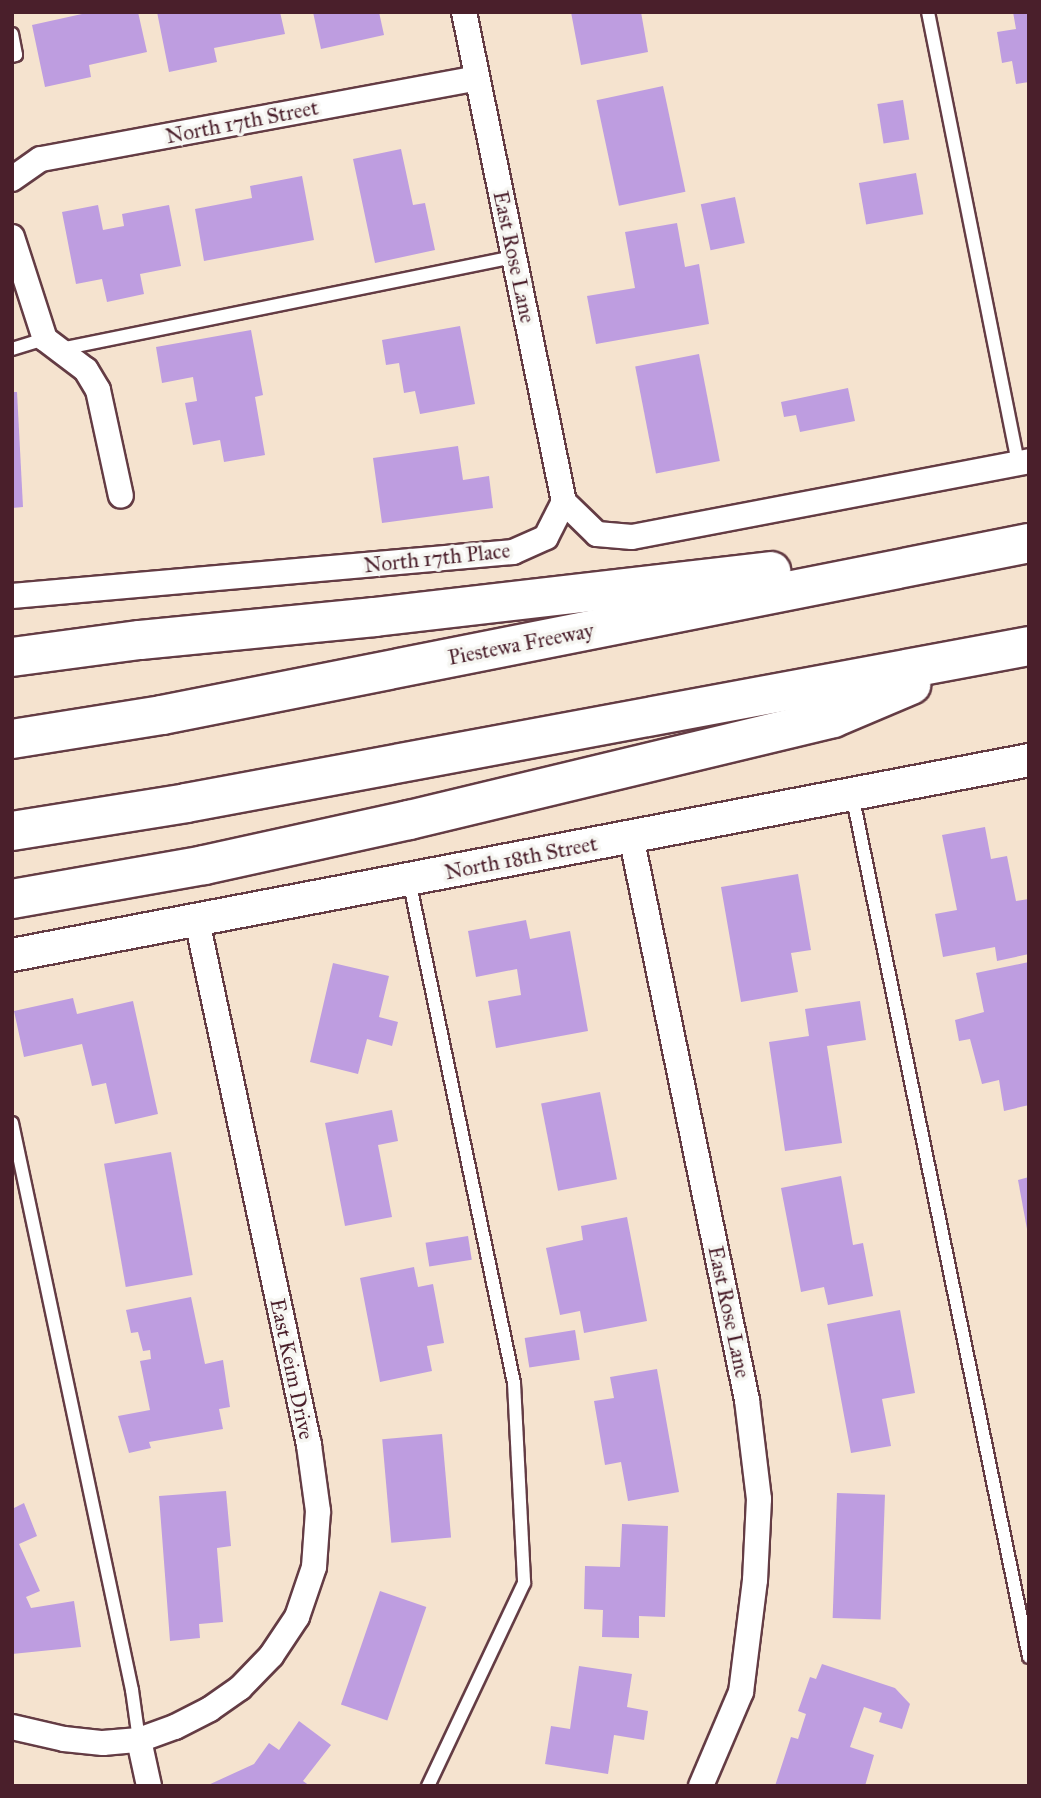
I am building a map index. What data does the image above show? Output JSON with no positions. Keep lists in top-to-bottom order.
{
  "streets": {
    "highway": ["Piestewa Freeway"],
    "street": [
      "North 17th Street",
      "East Rose Lane",
      "North 17th Place",
      "North 18th Street",
      "East Keim Drive"
    ]
  },
  "crossings": [
    ["North 17th Street", "East Rose Lane"],
    ["East Rose Lane", "North 17th Place"],
    ["East Rose Lane", "North 18th Street"],
    ["North 18th Street", "East Keim Drive"]
  ]
}
